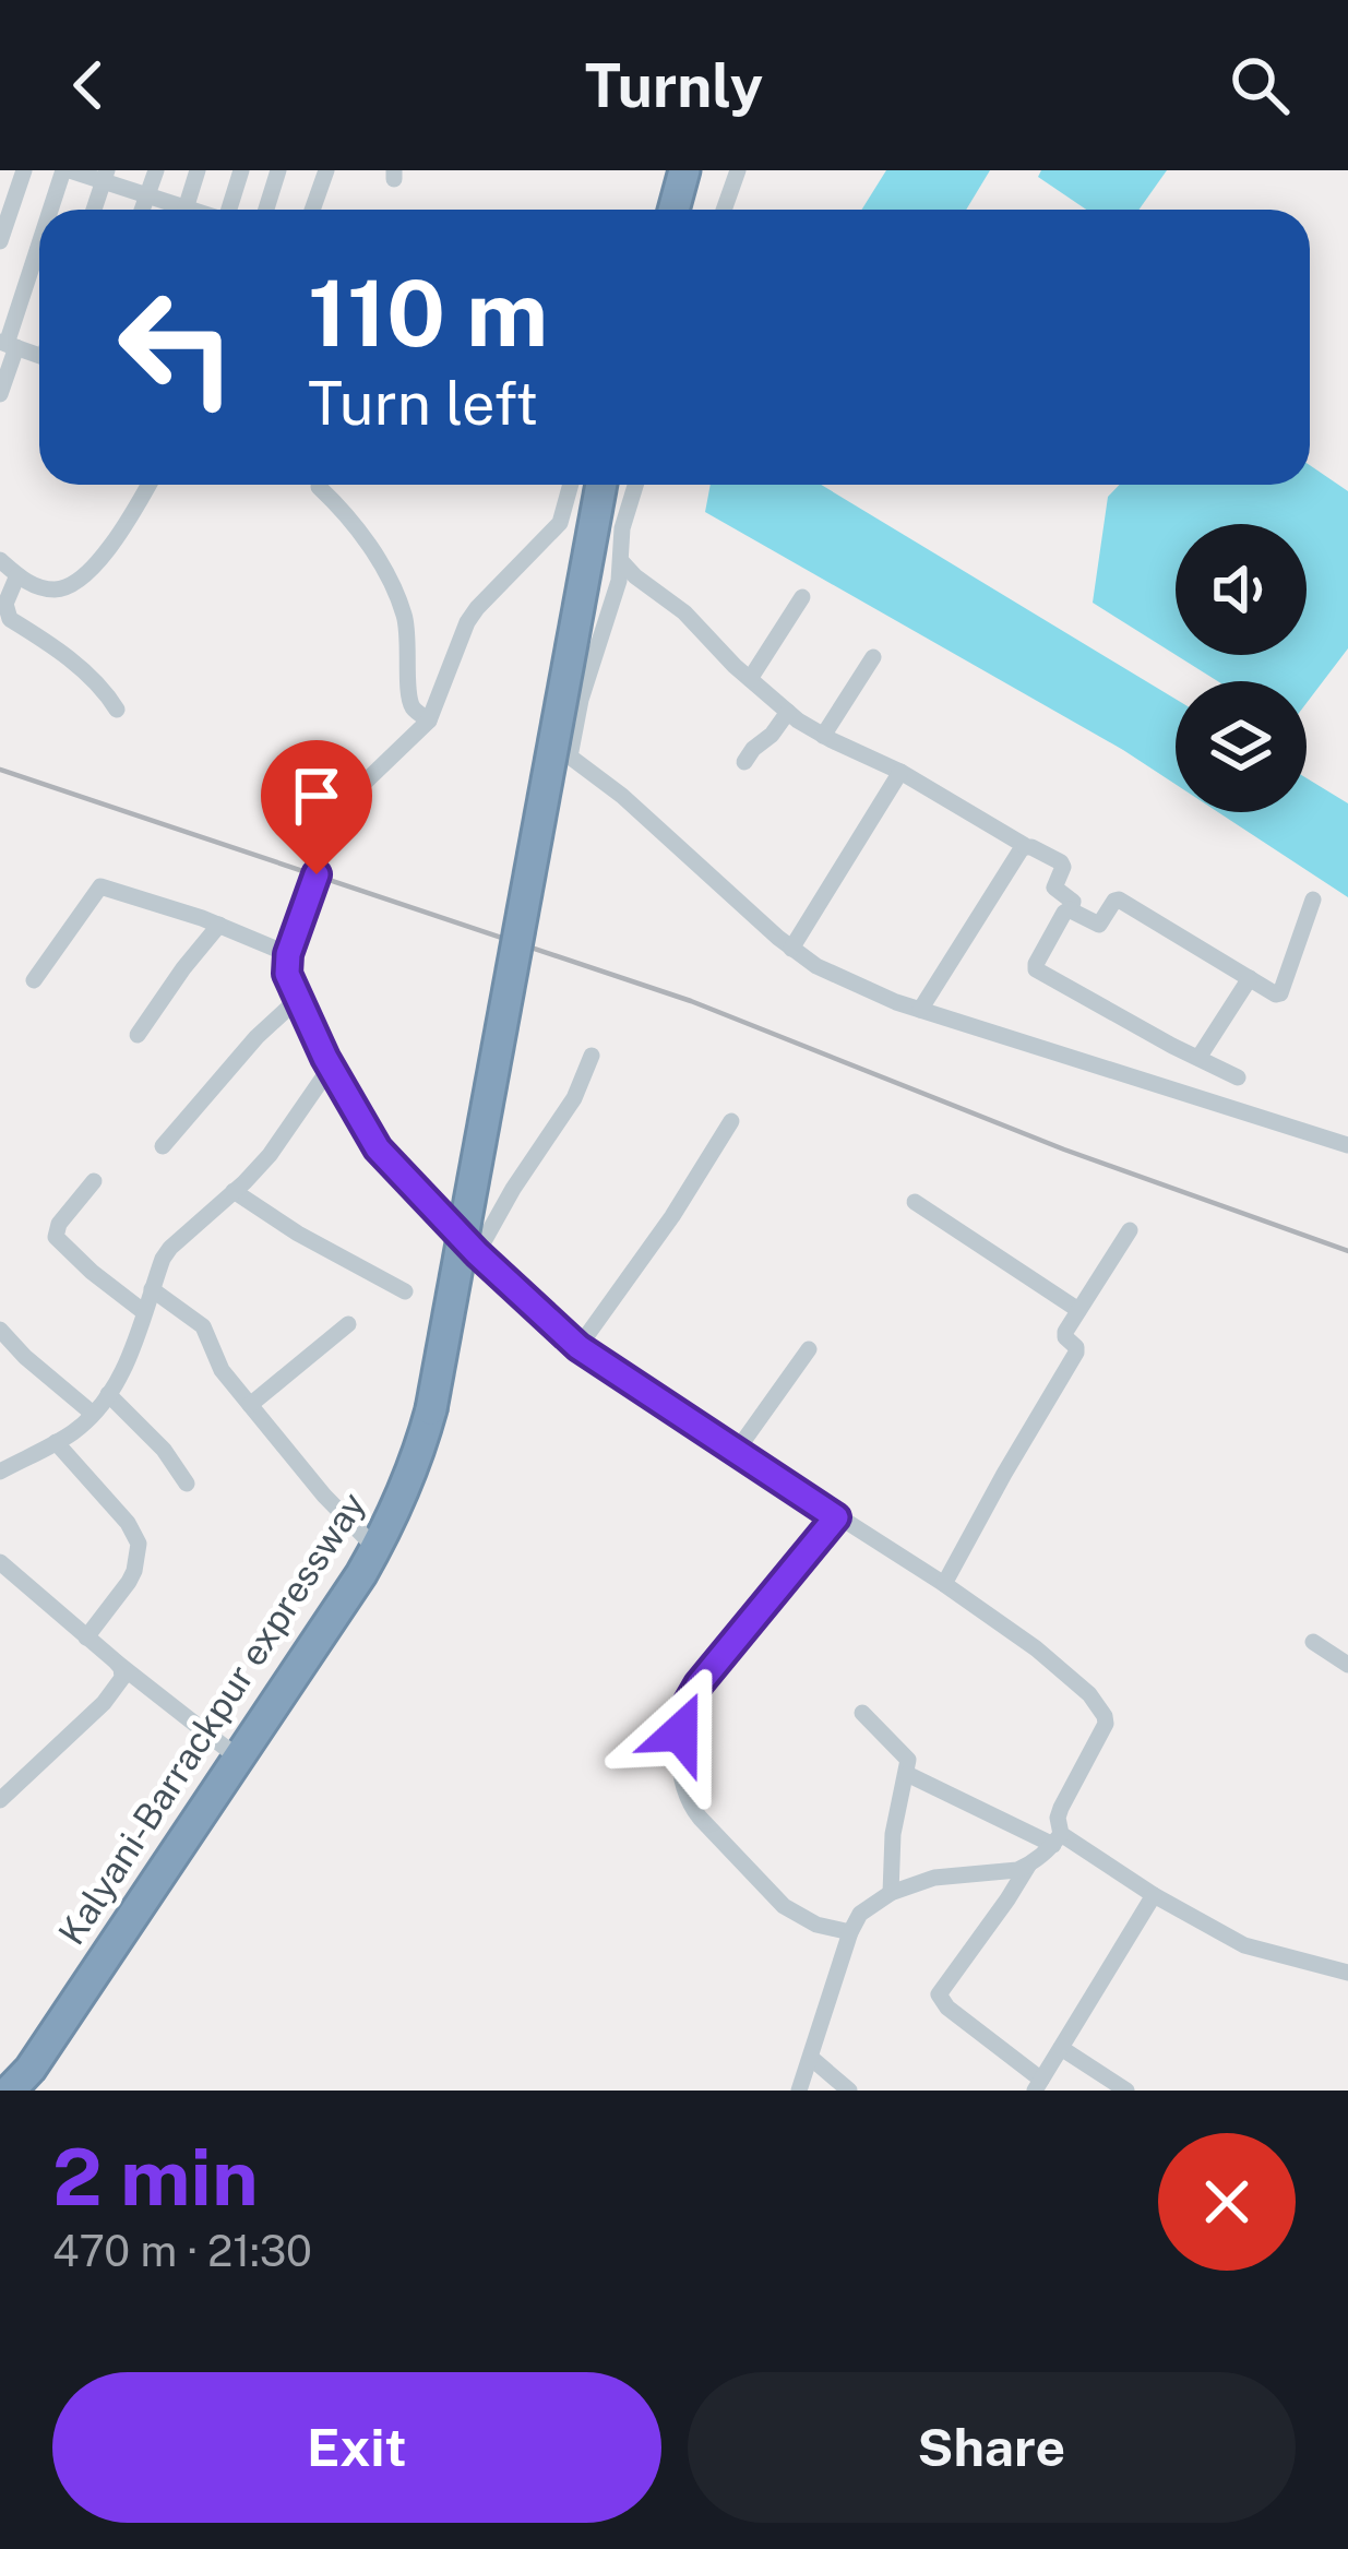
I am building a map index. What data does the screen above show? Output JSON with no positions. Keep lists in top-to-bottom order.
{
  "streets": {
    "highway": ["Kalyani-Barrackpur expressway"]
  },
  "page": {
    "header": "Turnly",
    "turn": ["110 m", "Turn left"],
    "heading": ["2 min", "470 m · 21:30"],
    "buttons": ["Exit", "Share"]
  }
}
